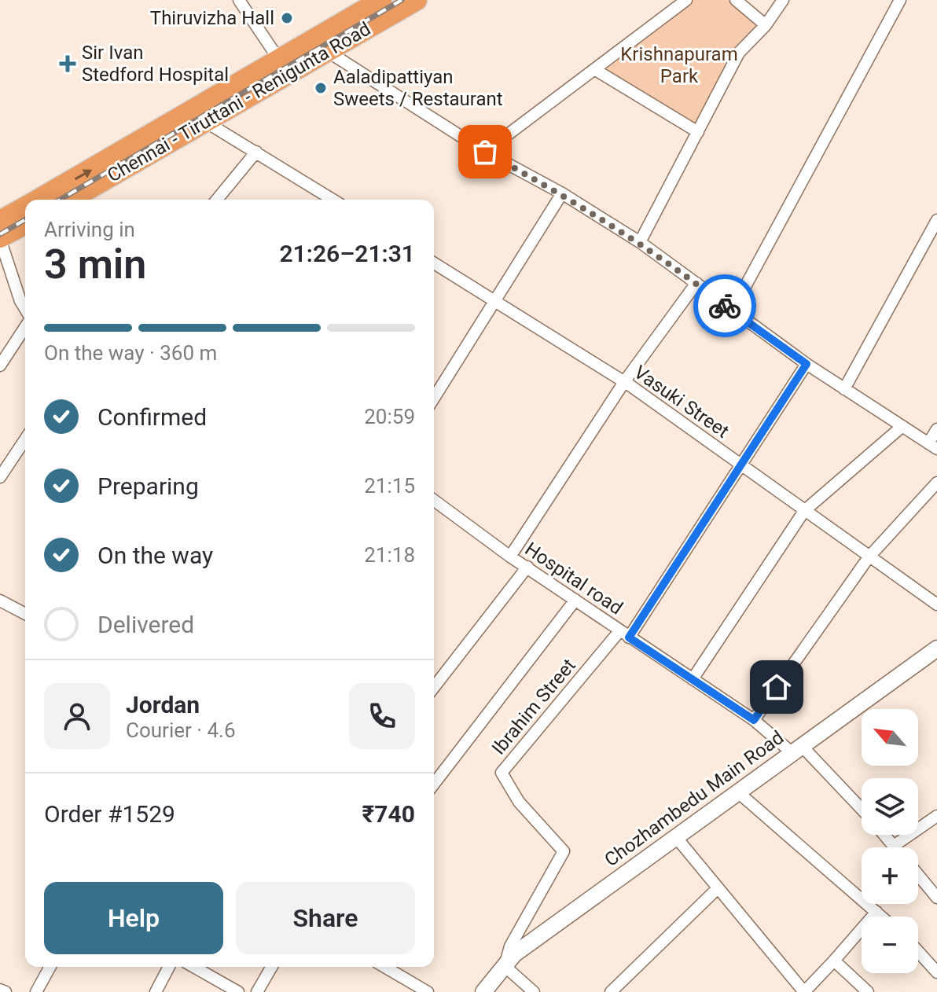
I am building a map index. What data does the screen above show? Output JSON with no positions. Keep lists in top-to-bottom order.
{
  "streets": {
    "highway": ["Chennai - Tiruttani - Renigunta Road"],
    "street": [
      "Vasuki Street",
      "Hospital road",
      "Ibrahim Street",
      "Chozhambedu Main Road"
    ]
  },
  "crossings": [
    ["Hospital road", "Ibrahim Street"],
    ["Hospital road", "Chozhambedu Main Road"],
    ["Ibrahim Street", "Chozhambedu Main Road"]
  ],
  "parks": ["Krishnapuram Park"],
  "places": {
    "other": ["Thiruvizha Hall", "Aaladipattiyan Sweets / Restaurant"],
    "health": ["Sir Ivan Stedford Hospital"]
  },
  "north": "top left",
  "page": {
    "heading": ["3 min", "Arriving in", "21:26–21:31"],
    "panel": [
      "Jordan",
      "Courier · 4.6",
      "Order #1529",
      "₹740"
    ],
    "bar": "On the way · 360 m",
    "list": [
      ["Confirmed", "20:59"],
      ["Preparing", "21:15"],
      ["On the way", "21:18"],
      "Delivered"
    ],
    "map_buttons": ["+", "−"],
    "buttons": ["Help", "Share"]
  }
}
